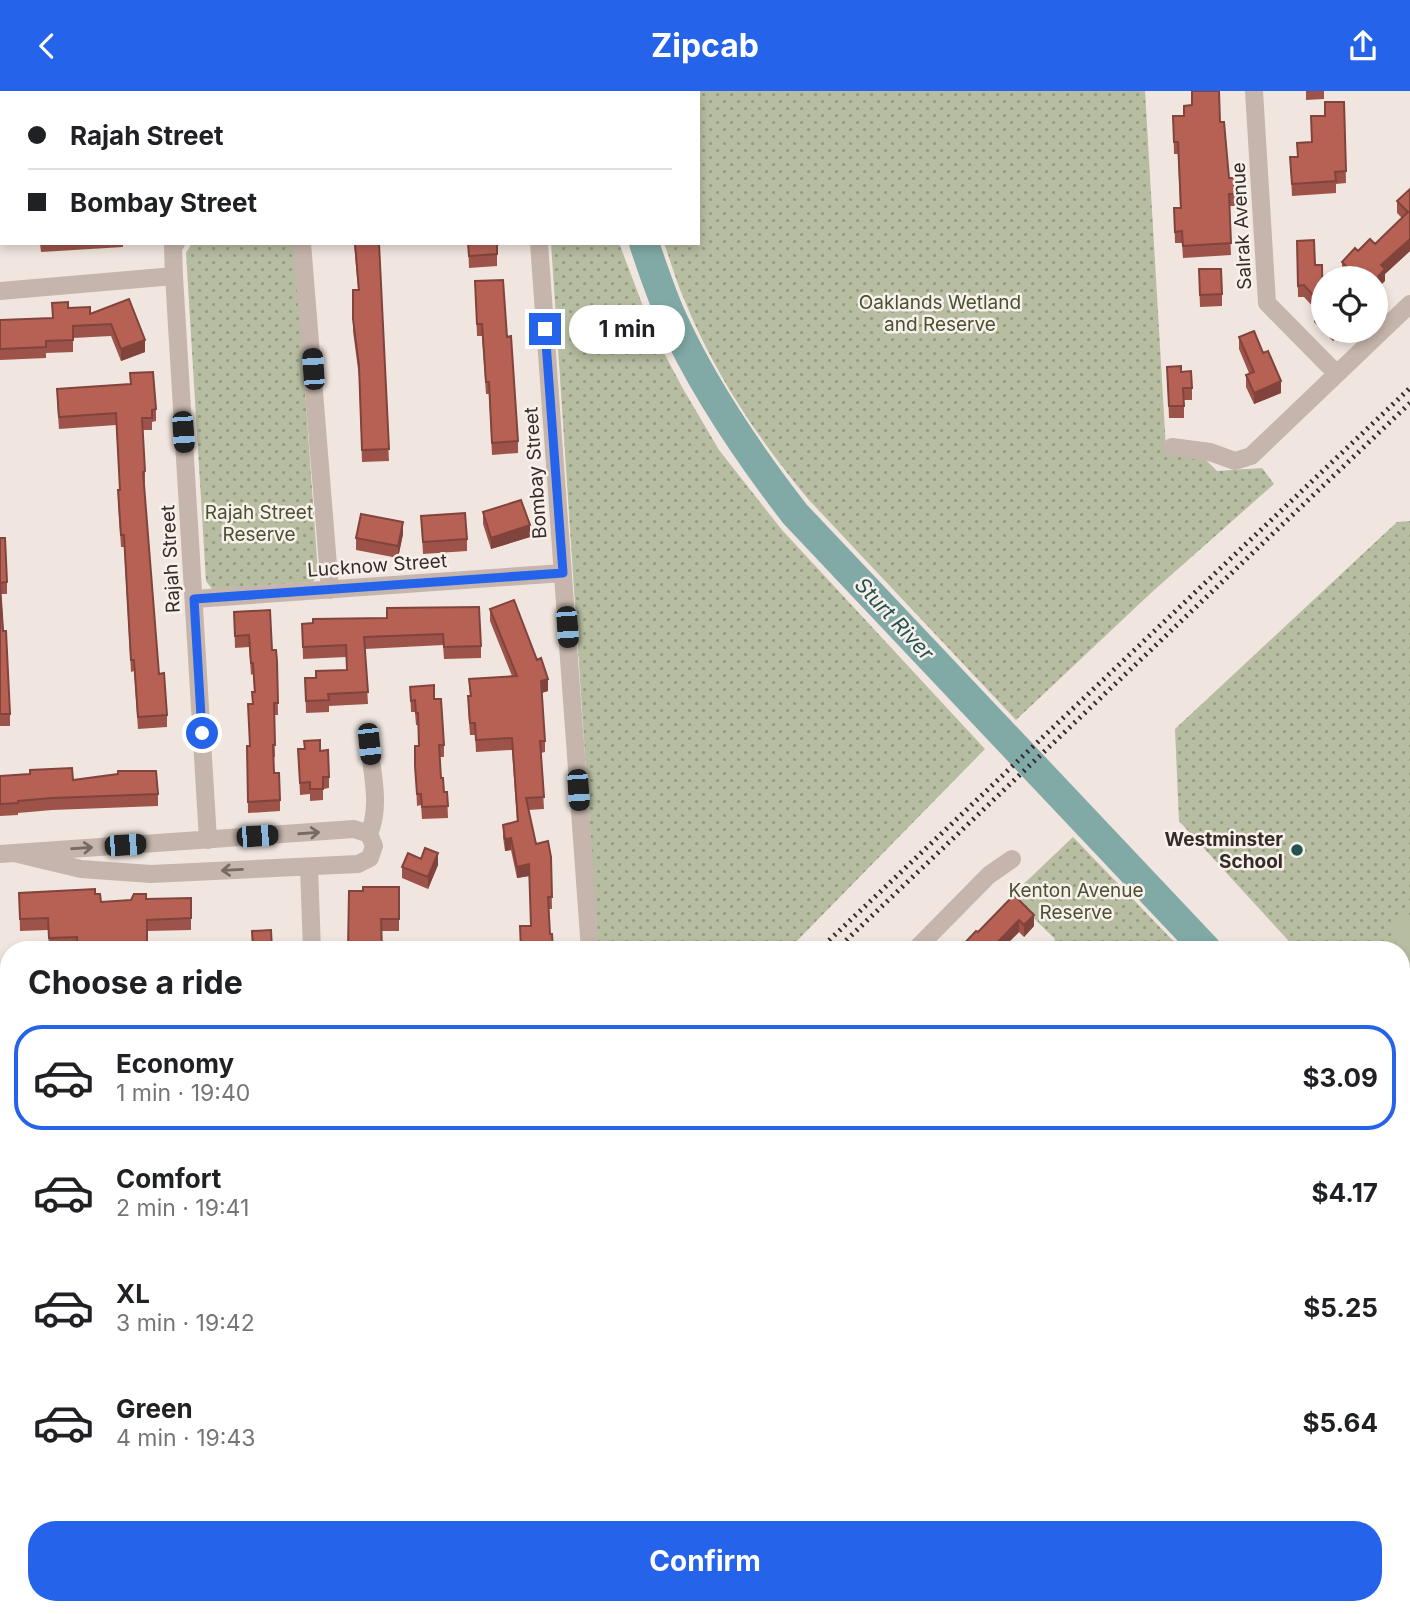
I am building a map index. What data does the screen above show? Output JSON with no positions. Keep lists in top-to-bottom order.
{
  "streets": {
    "street": [
      "Salrak Avenue",
      "Bombay Street",
      "Rajah Street",
      "Lucknow Street"
    ]
  },
  "crossings": [
    ["Bombay Street", "Lucknow Street"],
    ["Rajah Street", "Lucknow Street"]
  ],
  "water": ["Sturt River"],
  "parks": ["Oaklands Wetland and Reserve", "Rajah Street Reserve", "Kenton Avenue Reserve"],
  "places": ["Westminster School"],
  "page": {
    "header": "Zipcab",
    "banner": ["Rajah Street", "Bombay Street"],
    "bubble": "1 min",
    "heading": "Choose a ride",
    "list": [
      {
        "name": "Economy",
        "note": "1 min · 19:40",
        "value": "$3.09"
      },
      {
        "name": "Comfort",
        "note": "2 min · 19:41",
        "value": "$4.17"
      },
      {
        "name": "XL",
        "note": "3 min · 19:42",
        "value": "$5.25"
      },
      {
        "name": "Green",
        "note": "4 min · 19:43",
        "value": "$5.64"
      }
    ],
    "buttons": "Confirm"
  }
}
